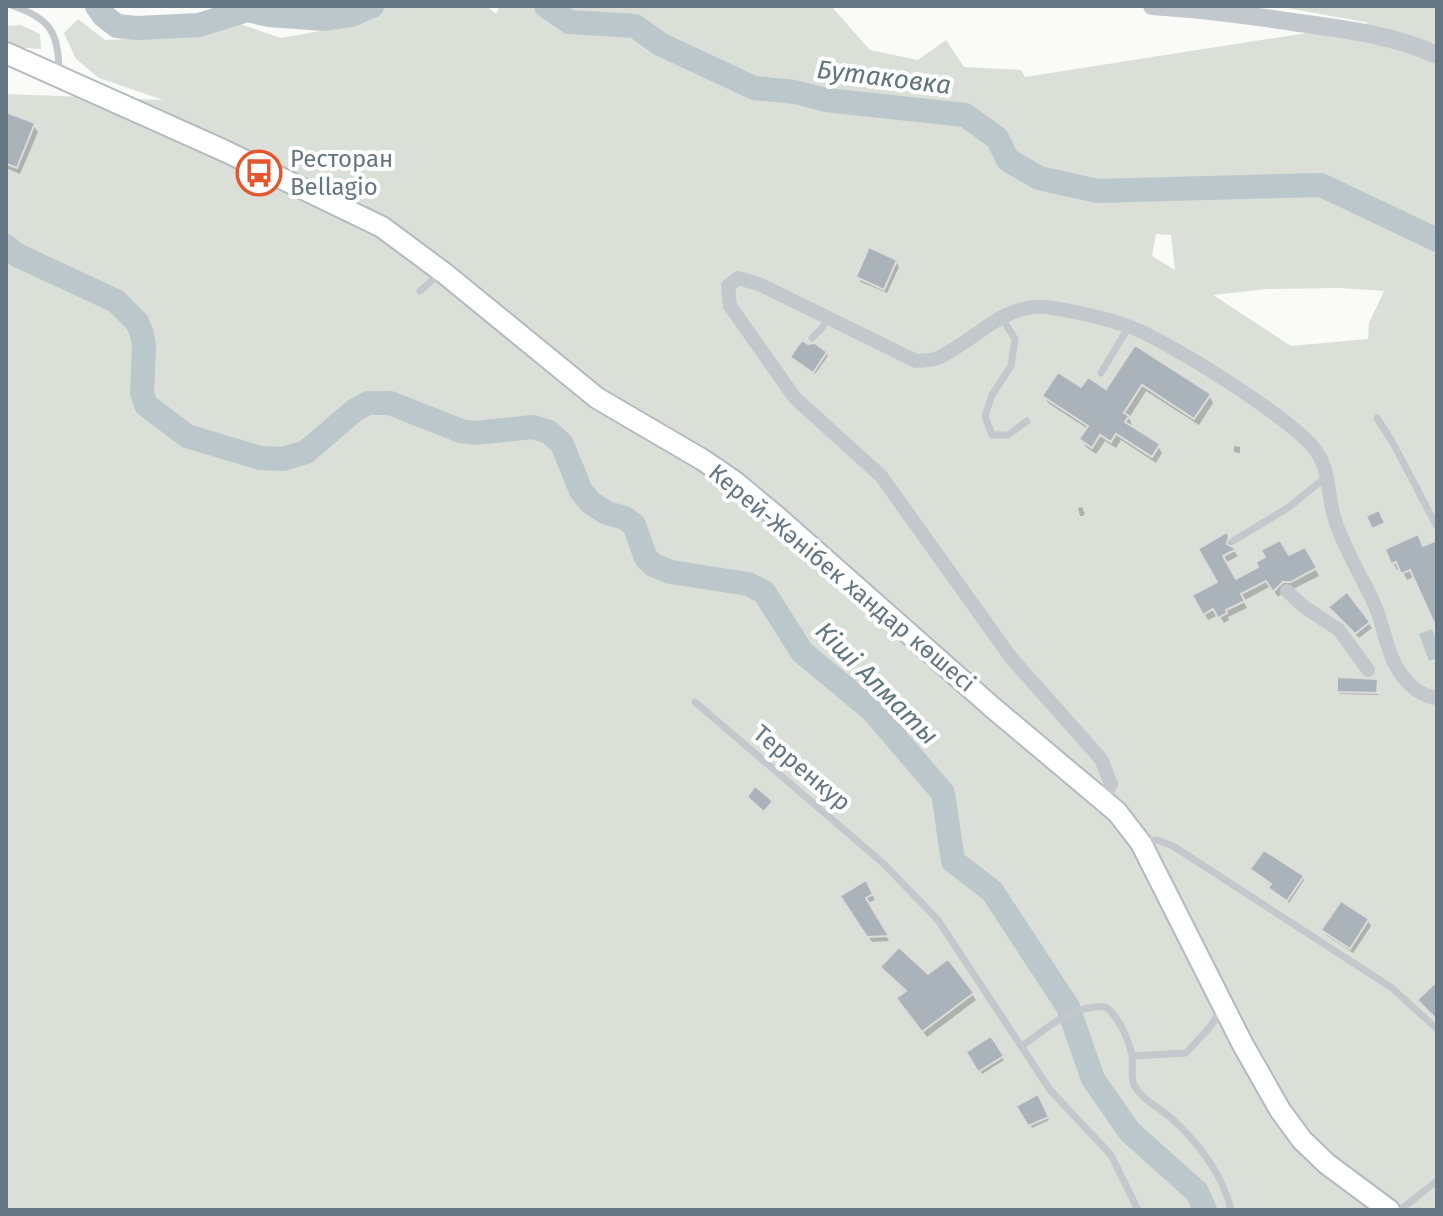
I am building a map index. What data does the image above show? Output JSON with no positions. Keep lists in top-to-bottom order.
{
  "streets": {
    "main road": ["Керей-Жәнібек хандар көшесі"],
    "lane": ["Терренкур"]
  },
  "water": ["Бутаковка", "Кіші Алматы"],
  "places": {
    "bus stop": ["Ресторан Bellagio"]
  }
}
